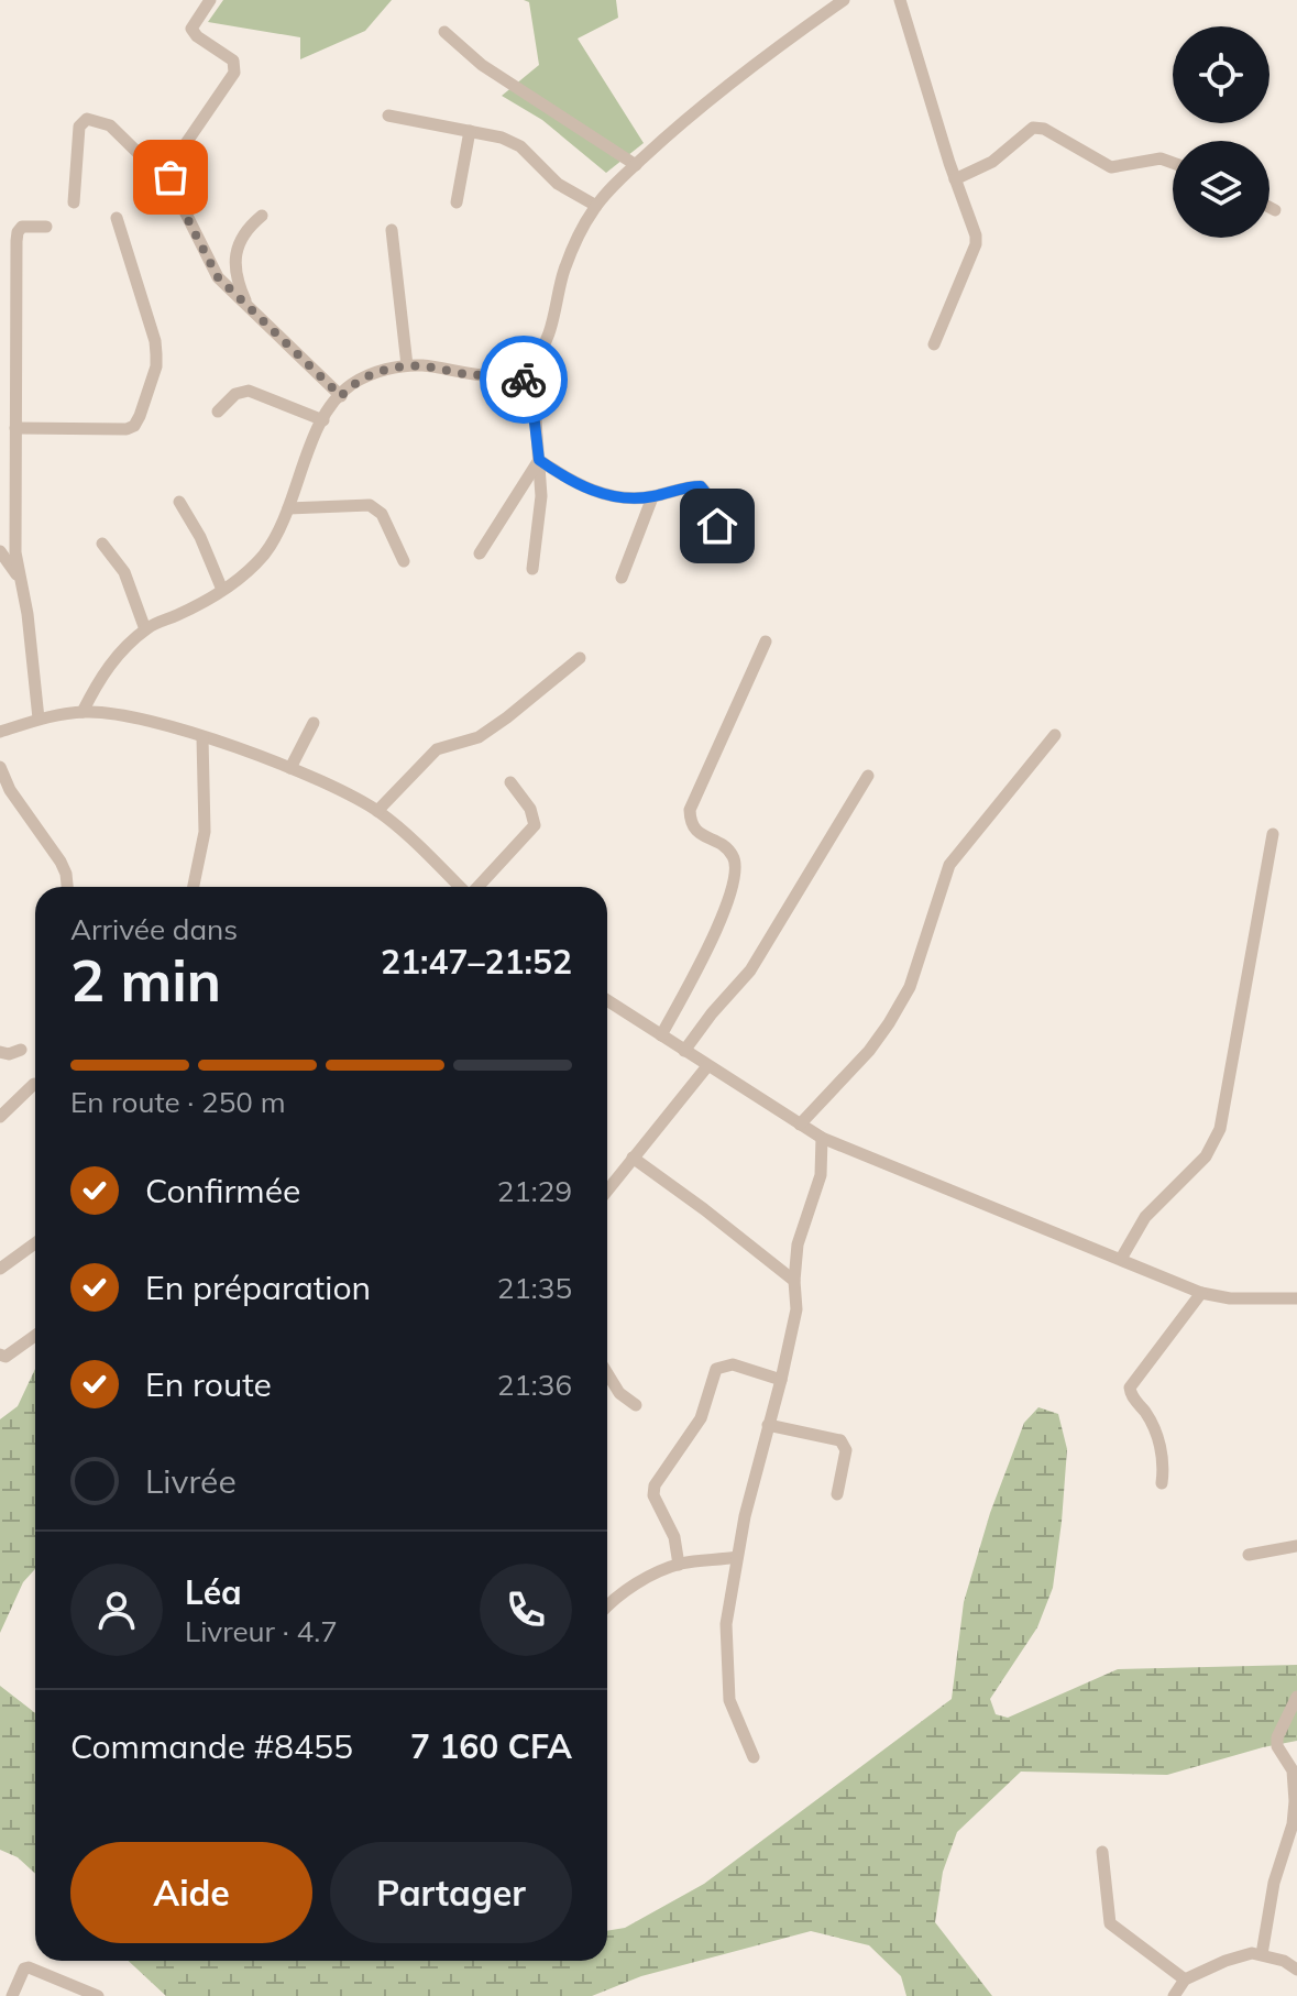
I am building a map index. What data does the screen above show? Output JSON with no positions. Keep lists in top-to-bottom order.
{
  "page": {
    "heading": ["2 min", "Arrivée dans", "21:47–21:52"],
    "panel": [
      "Léa",
      "Livreur · 4.7",
      "Commande #8455",
      "7 160 CFA"
    ],
    "bar": "En route · 250 m",
    "list": [
      ["Confirmée", "21:29"],
      ["En préparation", "21:35"],
      ["En route", "21:36"],
      "Livrée"
    ],
    "buttons": ["Aide", "Partager"]
  }
}
